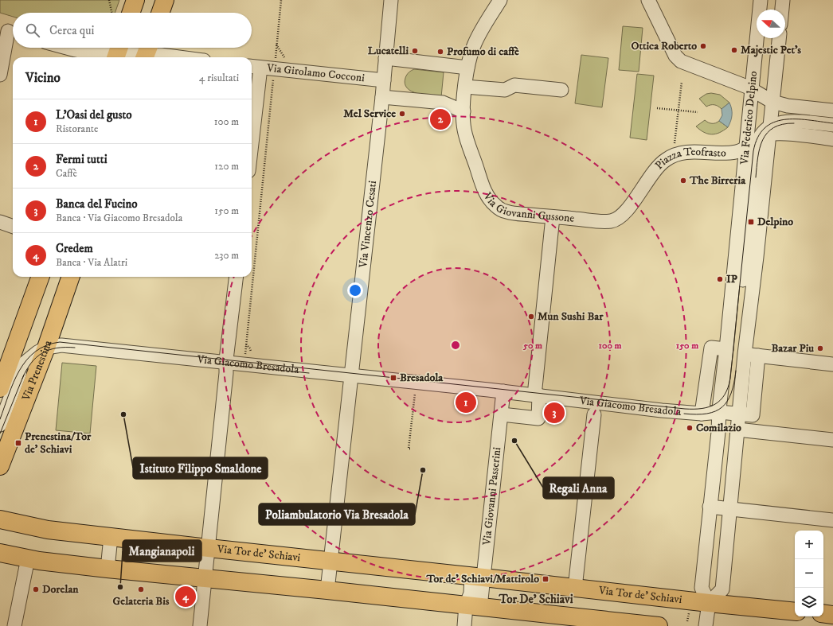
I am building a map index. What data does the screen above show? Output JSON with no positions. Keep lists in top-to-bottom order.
{
  "streets": {
    "main road": ["Via Prenestina", "Via Tor de' Schiavi"],
    "street": [
      "Via Girolamo Cocconi",
      "Via Federico Delpino",
      "Piazza Teofrasto",
      "Via Giovanni Gussone",
      "Via Vincenzo Cesati",
      "Via Giacomo Bresadola",
      "Via Giovanni Passerini"
    ]
  },
  "crossings": [
    ["Via Girolamo Cocconi", "Via Vincenzo Cesati"],
    ["Via Federico Delpino", "Piazza Teofrasto"],
    ["Piazza Teofrasto", "Via Giovanni Gussone"],
    ["Via Vincenzo Cesati", "Via Giacomo Bresadola"],
    ["Via Vincenzo Cesati", "Via Tor de' Schiavi"],
    ["Via Giacomo Bresadola", "Via Prenestina"],
    ["Via Giacomo Bresadola", "Via Giovanni Passerini"],
    ["Via Giovanni Passerini", "Via Tor de' Schiavi"]
  ],
  "districts": ["Tor De' Schiavi"],
  "places": {
    "other": [
      "Ottica Roberto",
      "Majestic Pet's",
      "Lucatelli",
      "Profumo di caffè",
      "Mel Service",
      "The Birreria",
      "IP",
      "Mun Sushi Bar",
      "Bazar Piu",
      "Istituto Filippo Smaldone",
      "Comilazio",
      "Regali Anna",
      "Poliambulatorio Via Bresadola",
      "Mangianapoli",
      "Dorelan",
      "Gelateria Bis"
    ],
    "transit": [
      "Delpino",
      "Bresadola",
      "Prenestina/Tor de' Schiavi",
      "Tor de' Schiavi/Mattirolo"
    ]
  },
  "north": "left",
  "page": {
    "search": "Cerca qui",
    "heading": ["Vicino", "4 risultati"],
    "list": [
      {
        "mark": "1",
        "name": "L'Oasi del gusto",
        "note": "Ristorante",
        "value": "100 m"
      },
      {
        "mark": "2",
        "name": "Fermi tutti",
        "note": "Caffè",
        "value": "120 m"
      },
      {
        "mark": "3",
        "name": "Banca del Fucino",
        "note": "Banca · Via Giacomo Bresadola",
        "value": "150 m"
      },
      {
        "mark": "4",
        "name": "Credem",
        "note": "Banca · Via Alatri",
        "value": "230 m"
      }
    ],
    "pins": [
      "2",
      "1",
      "3",
      "4"
    ],
    "map_buttons": ["+", "−"]
  },
  "rings": ["50 m", "100 m", "150 m"]
}
